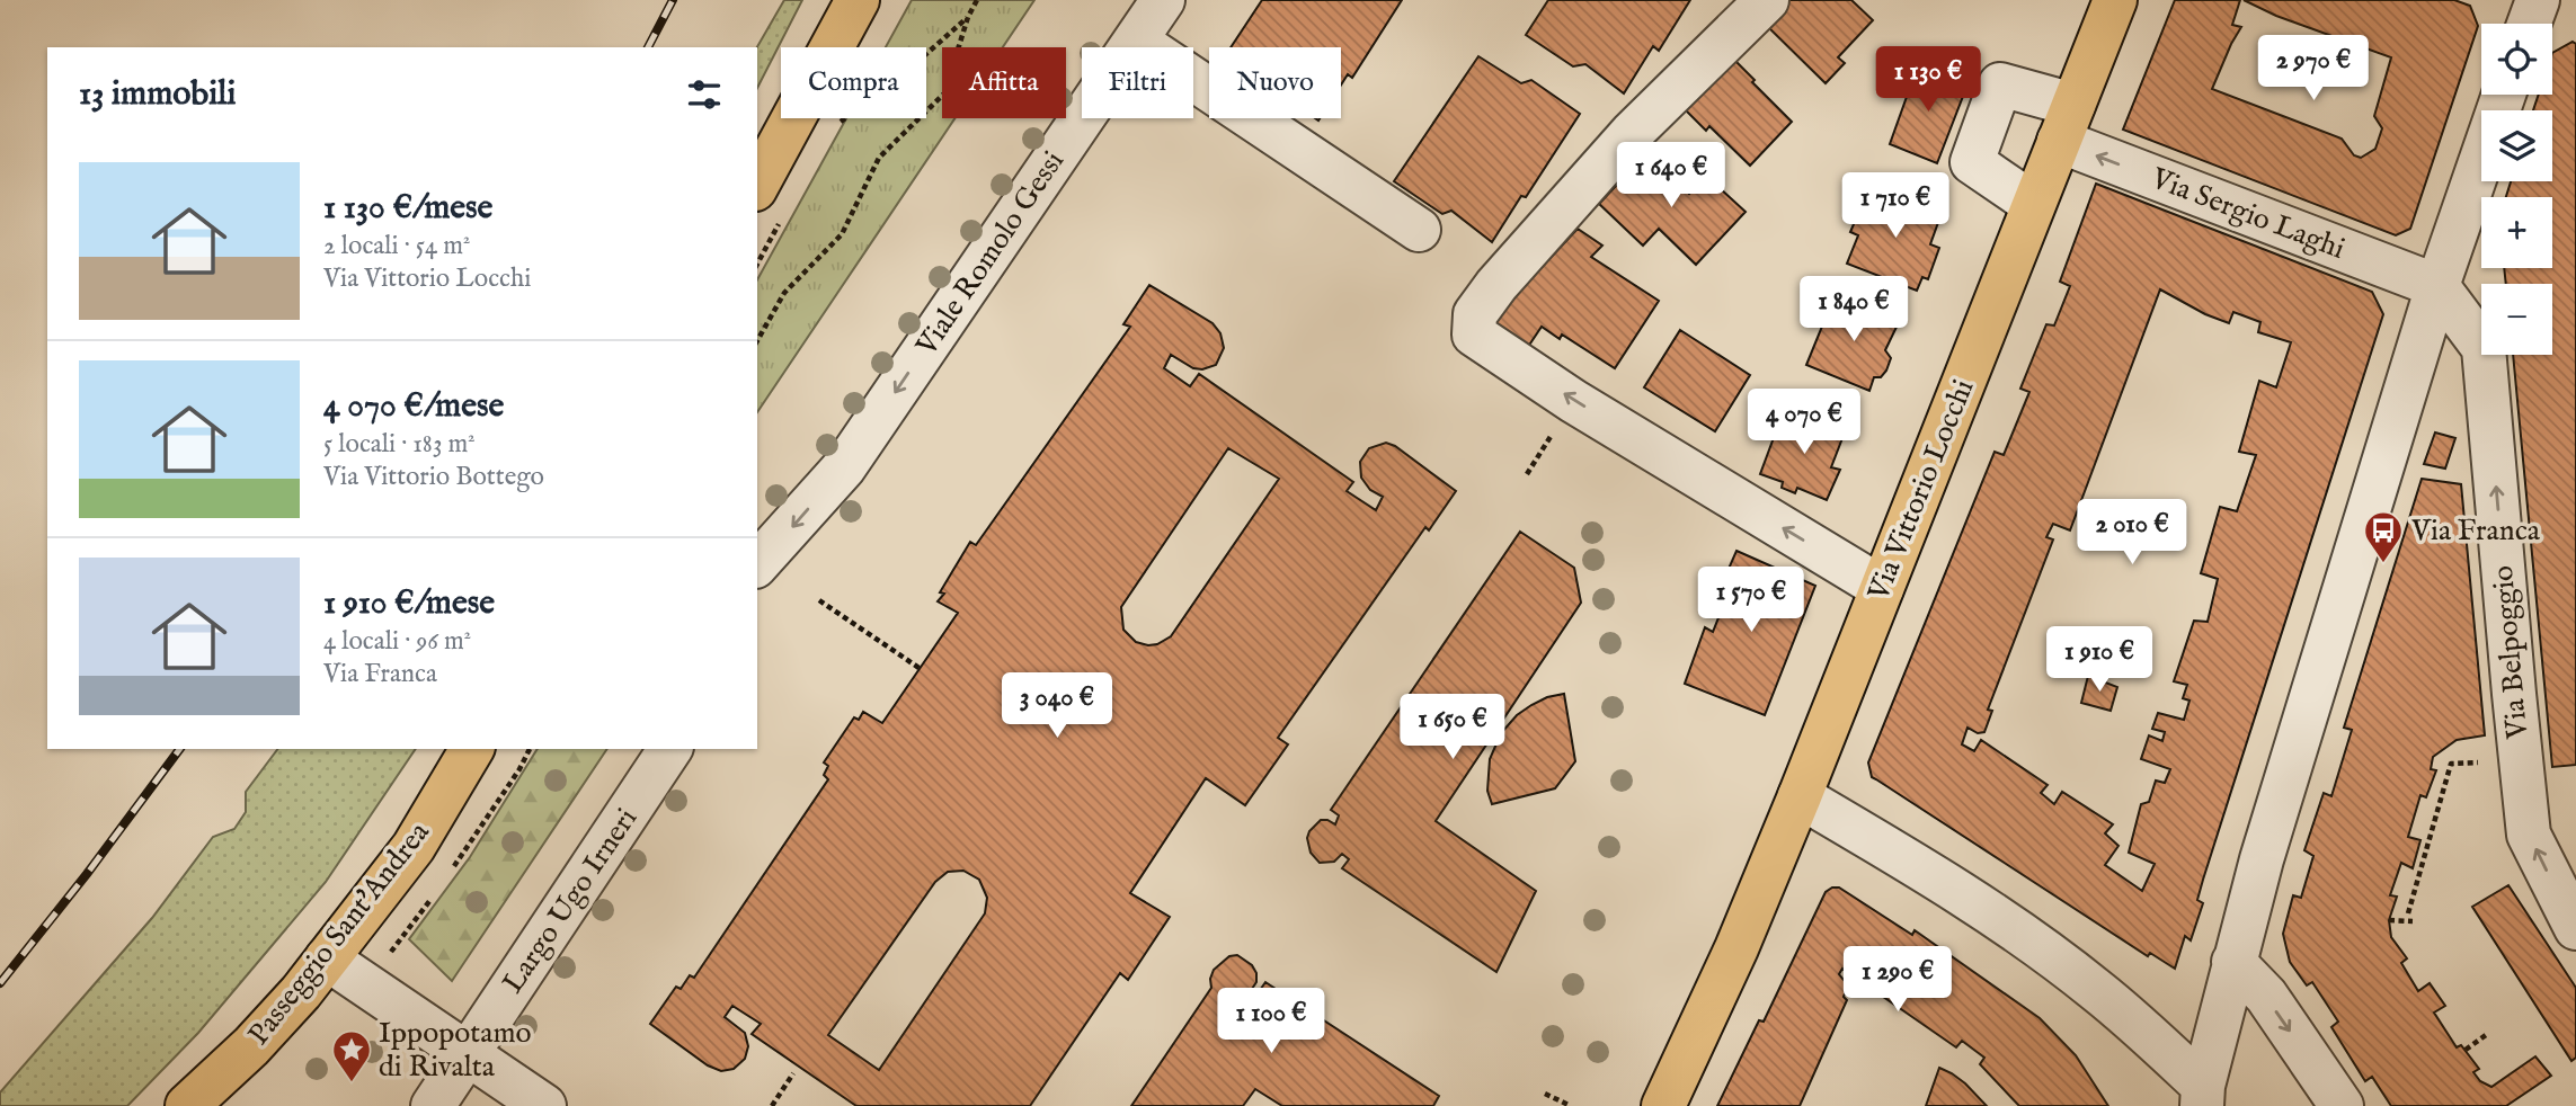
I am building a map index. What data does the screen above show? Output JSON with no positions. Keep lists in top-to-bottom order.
{
  "streets": {
    "main road": ["Via Vittorio Locchi", "Passeggio Sant'Andrea"],
    "street": [
      "Via Sergio Laghi",
      "Viale Romolo Gessi",
      "Via Belpoggio",
      "Largo Ugo Irneri"
    ]
  },
  "crossings": [
    ["Via Sergio Laghi", "Via Vittorio Locchi"],
    ["Via Sergio Laghi", "Via Belpoggio"]
  ],
  "one_way": ["Via Sergio Laghi", "Viale Romolo Gessi"],
  "places": {
    "bus stop": ["Via Franca"],
    "place": ["Ippopotamo di Rivalta"]
  },
  "page": {
    "map_buttons": ["+", "−"],
    "price": [
      "2 970 €",
      "1 130 €",
      "1 640 €",
      "1 710 €",
      "1 840 €",
      "4 070 €",
      "2 010 €",
      "1 570 €",
      "1 910 €",
      "3 040 €",
      "1 650 €",
      "1 290 €",
      "1 100 €"
    ],
    "chip": [
      "Compra",
      "Affitta",
      "Filtri",
      "Nuovo"
    ],
    "heading": "13 immobili",
    "list": [
      {
        "name": "1 130 €/mese",
        "note": "2 locali · 54 m² · Via Vittorio Locchi"
      },
      {
        "name": "4 070 €/mese",
        "note": "5 locali · 183 m² · Via Vittorio Bottego"
      },
      {
        "name": "1 910 €/mese",
        "note": "4 locali · 96 m² · Via Franca"
      }
    ]
  }
}
